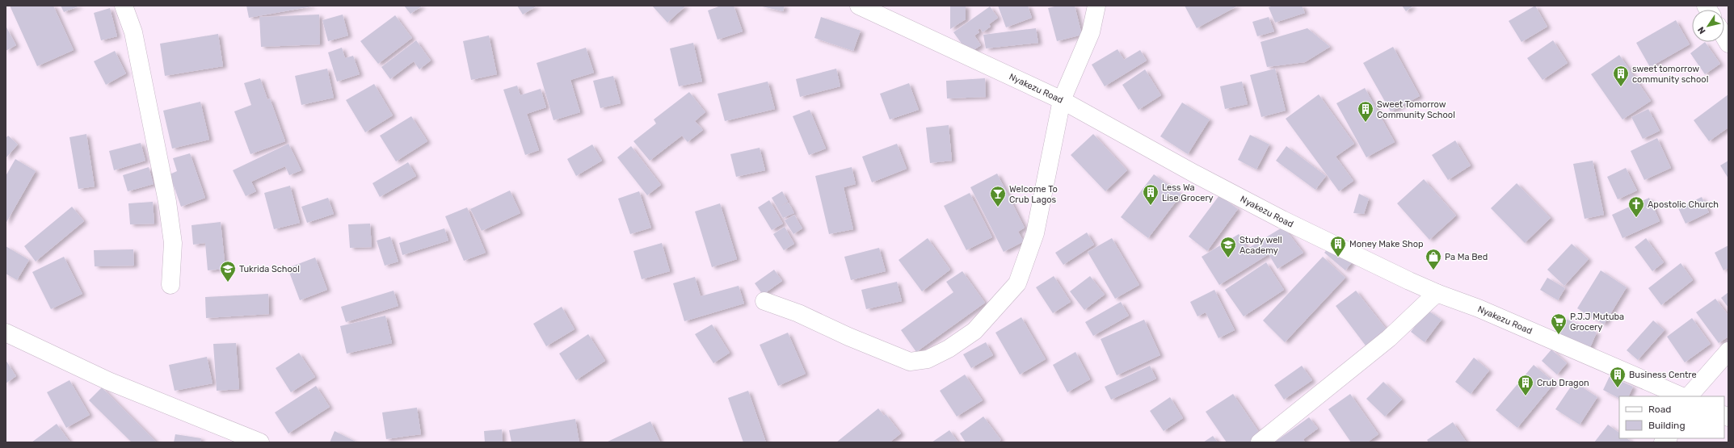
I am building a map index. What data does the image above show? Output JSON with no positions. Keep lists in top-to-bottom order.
{
  "streets": {
    "street": ["Nyakezu Road"]
  },
  "places": {
    "building": [
      "sweet tomorrow community school",
      "Sweet Tomorrow Community School",
      "Less Wa Lise Grocery",
      "Money Make Shop",
      "Business Centre",
      "Crub Dragon"
    ],
    "bar": ["Welcome To Crub Lagos"],
    "church": ["Apostolic Church"],
    "school or university": ["Study well Academy", "Tukrida School"],
    "shop": ["Pa Ma Bed"],
    "supermarket": ["P.J.J Mutuba Grocery"]
  },
  "legend": ["Road", "Building"],
  "north": "bottom left"
}
